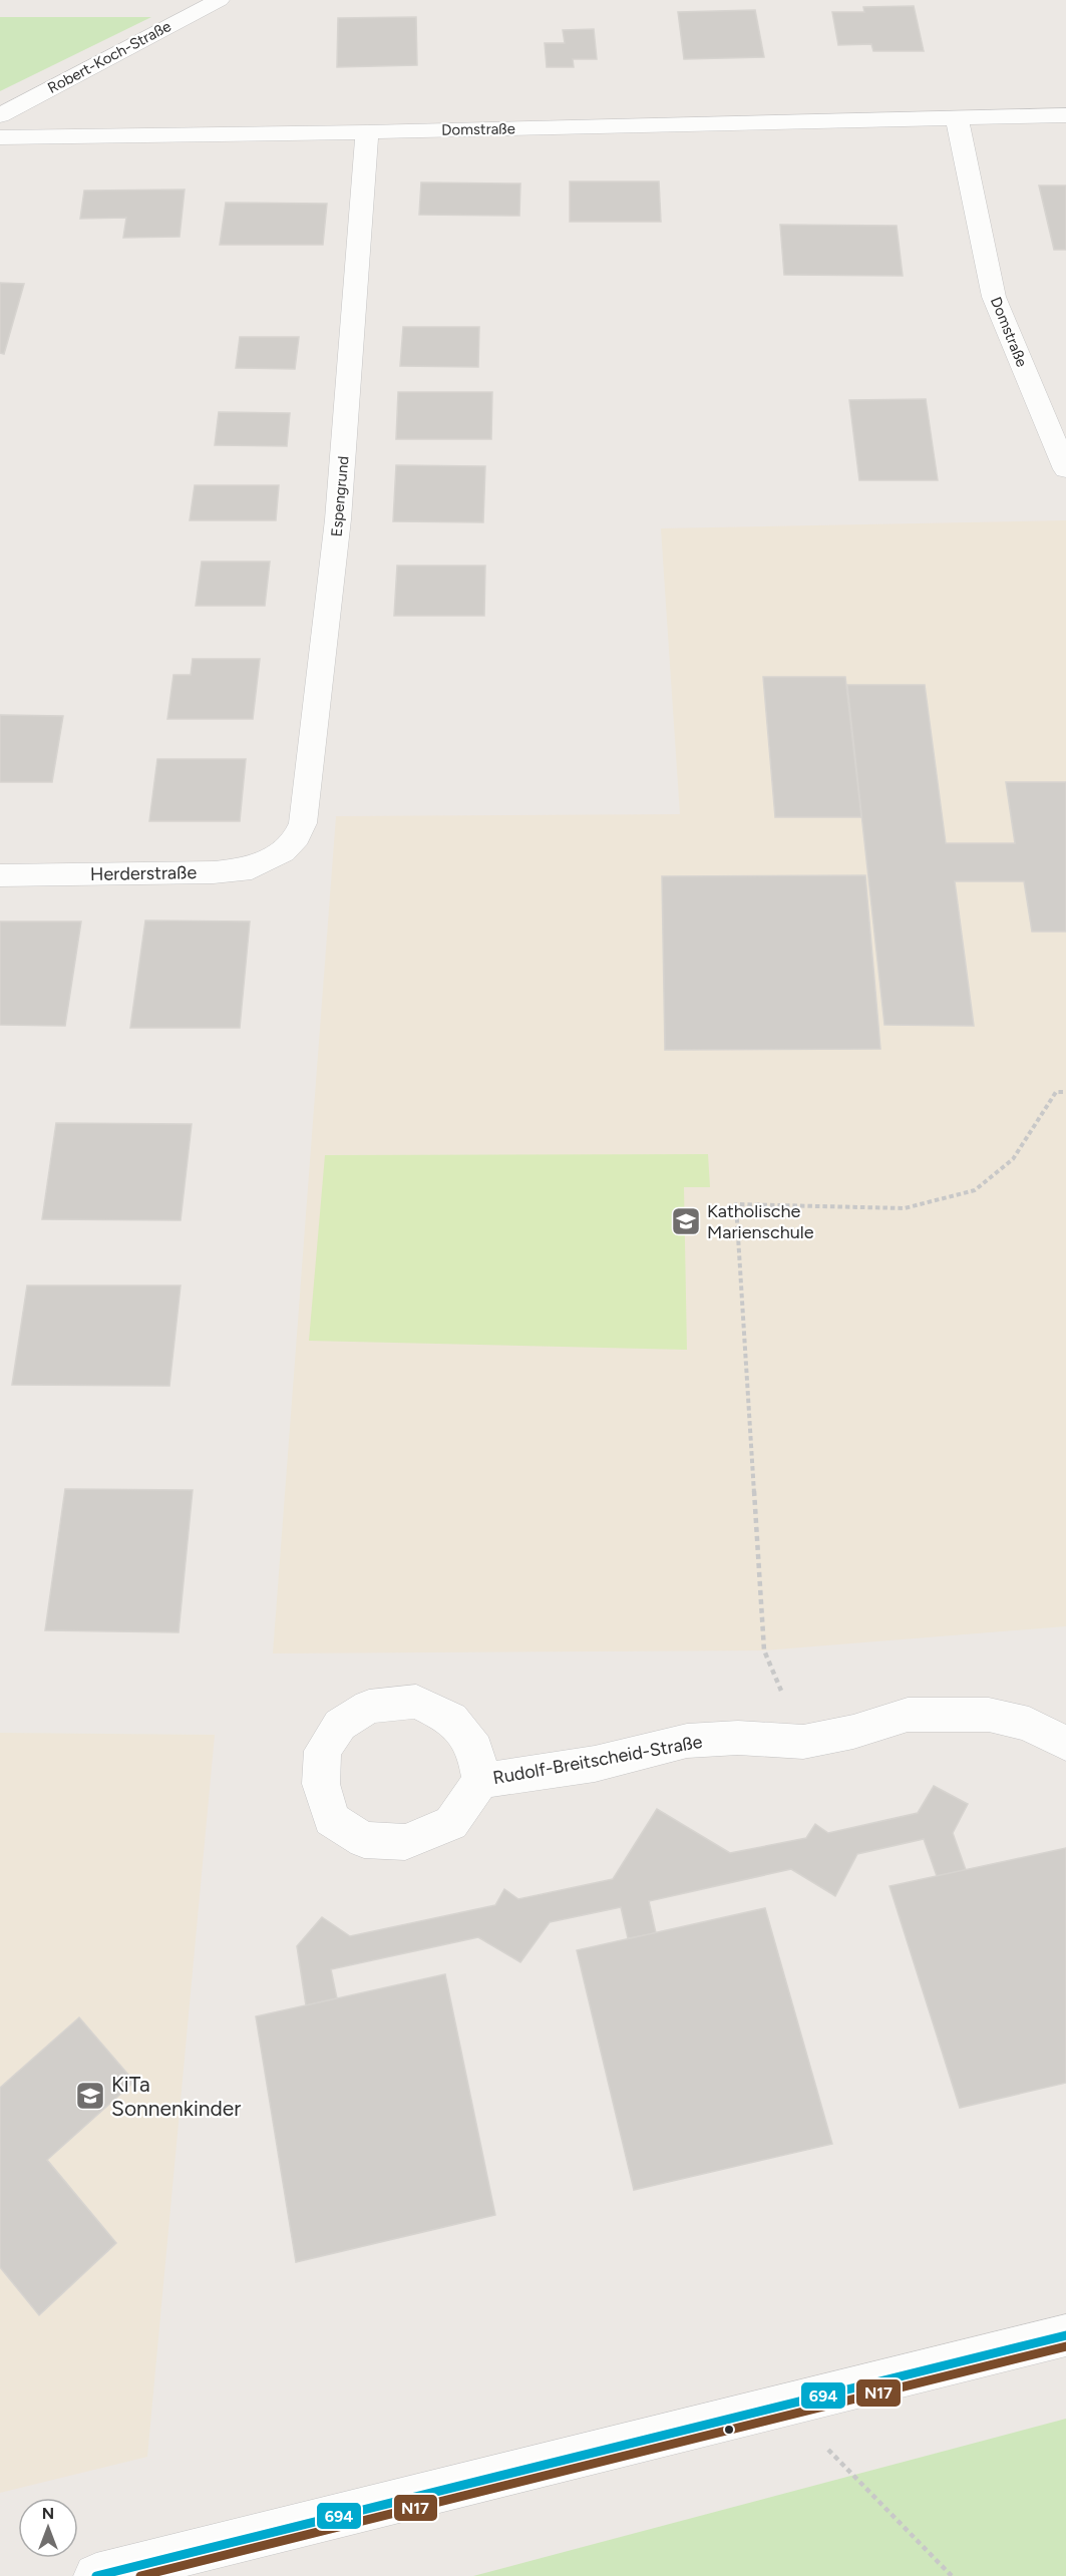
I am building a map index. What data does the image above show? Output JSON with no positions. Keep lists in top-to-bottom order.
{
  "streets": {
    "street": [
      "Robert-Koch-Straße",
      "Domstraße",
      "Espengrund",
      "Herderstraße",
      "Rudolf-Breitscheid-Straße"
    ]
  },
  "crossings": [
    ["Domstraße", "Espengrund"],
    ["Espengrund", "Herderstraße"]
  ],
  "places": {
    "school or university": ["Katholische Marienschule", "KiTa Sonnenkinder"]
  },
  "lines": ["transit line 694", "transit line N17"],
  "north": "top"
}
